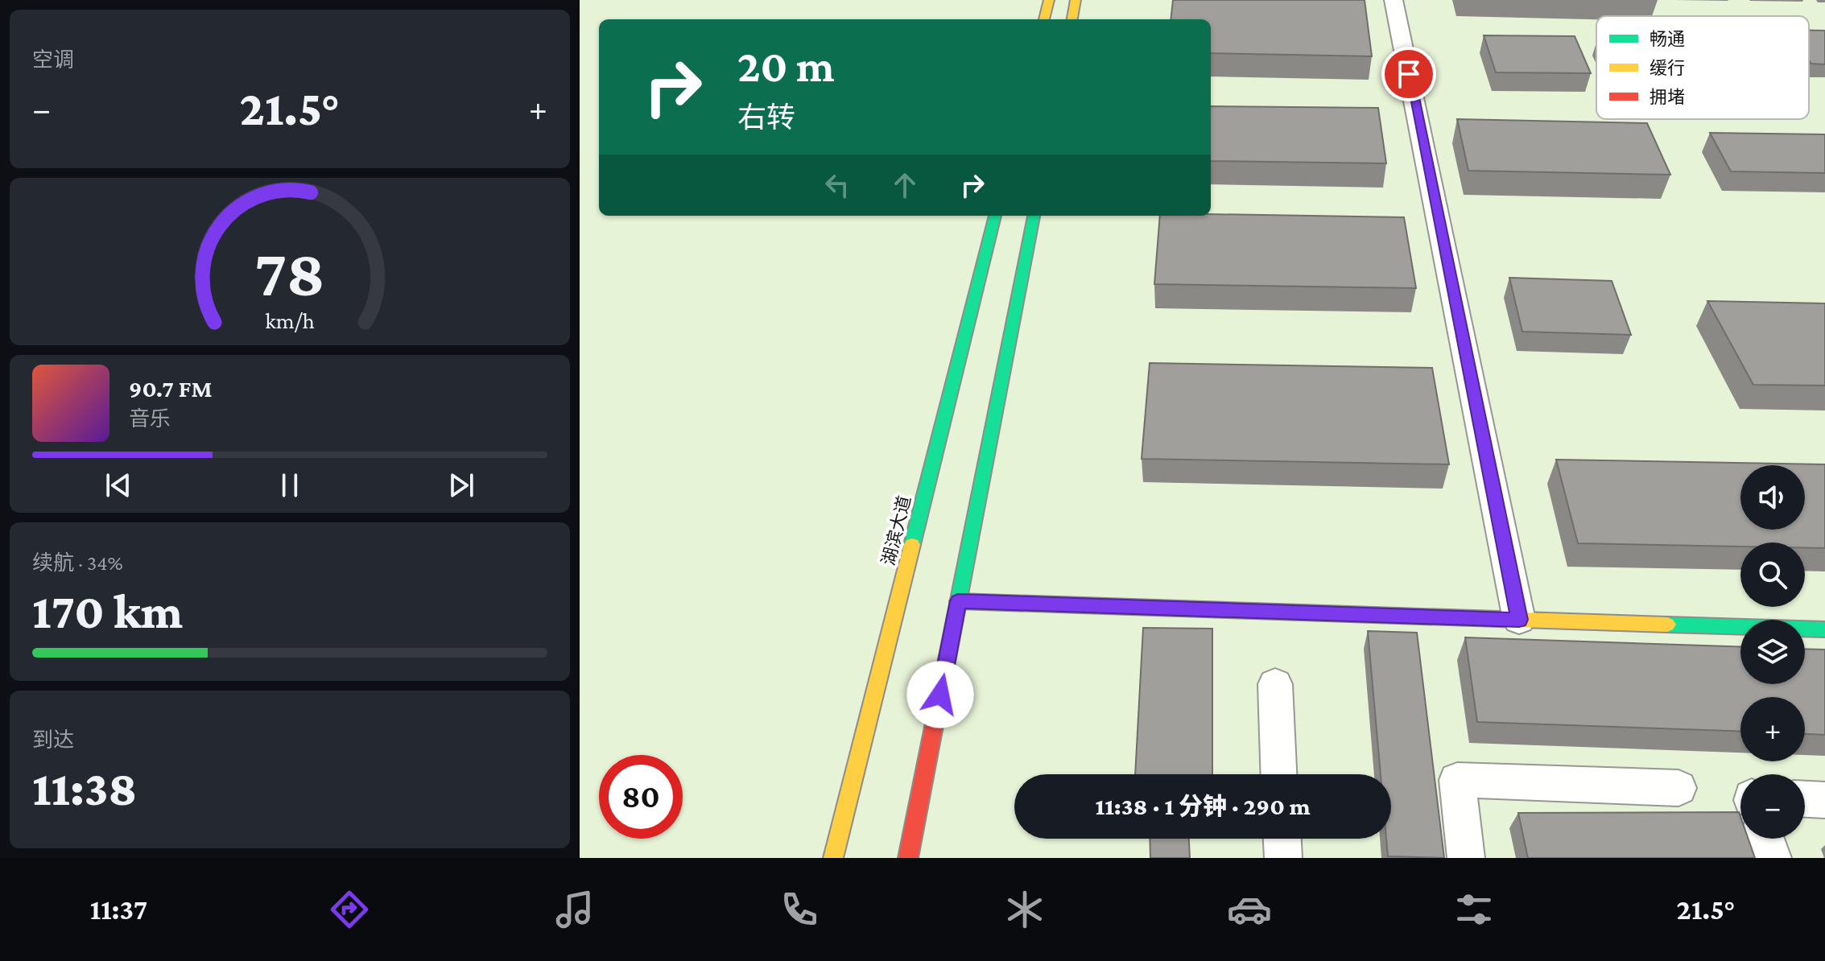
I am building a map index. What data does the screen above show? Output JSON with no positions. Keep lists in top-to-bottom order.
{
  "streets": {
    "main road": ["湖滨大道"]
  },
  "legend": ["畅通", "缓行", "拥堵"],
  "page": {
    "tile": [
      "空调",
      ["续航 · 34%", "170 km"],
      ["到达", "11:38"]
    ],
    "turn": ["20 m", "右转"],
    "heat": ["−", "21.5°", "+"],
    "song": ["90.7 FM", "音乐"],
    "map_buttons": ["+", "−"],
    "limit": "80",
    "trip": "11:38 · 1 分钟 · 290 m",
    "tabs": ["11:37", "21.5°"],
    "gauge": ["78", "km/h"]
  }
}
